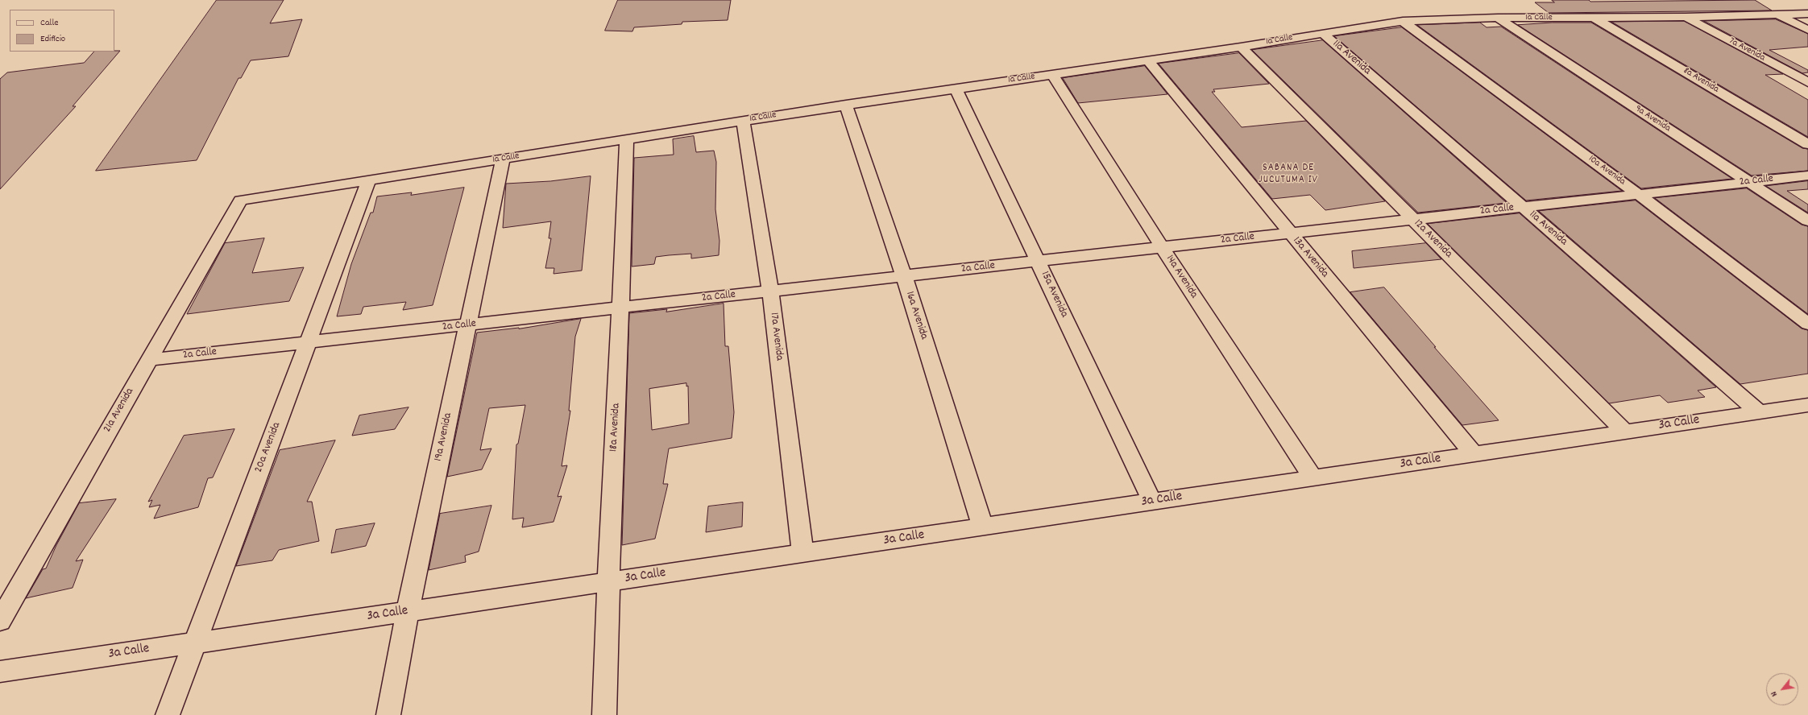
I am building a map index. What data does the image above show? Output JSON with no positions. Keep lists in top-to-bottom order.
{
  "streets": {
    "street": [
      "1a Calle",
      "7a Avenida",
      "11a Avenida",
      "8a Avenida",
      "9a Avenida",
      "10a Avenida",
      "2a Calle",
      "12a Avenida",
      "13a Avenida",
      "14a Avenida",
      "15a Avenida",
      "16a Avenida",
      "17a Avenida",
      "21a Avenida",
      "3a Calle",
      "18a Avenida",
      "19a Avenida",
      "20a Avenida"
    ]
  },
  "crossings": [
    ["1a Calle", "7a Avenida"],
    ["1a Calle", "11a Avenida"],
    ["1a Calle", "8a Avenida"],
    ["1a Calle", "9a Avenida"],
    ["1a Calle", "10a Avenida"],
    ["1a Calle", "12a Avenida"],
    ["1a Calle", "13a Avenida"],
    ["1a Calle", "14a Avenida"],
    ["1a Calle", "15a Avenida"],
    ["1a Calle", "16a Avenida"],
    ["1a Calle", "17a Avenida"],
    ["1a Calle", "21a Avenida"],
    ["1a Calle", "18a Avenida"],
    ["1a Calle", "19a Avenida"],
    ["1a Calle", "20a Avenida"],
    ["11a Avenida", "2a Calle"],
    ["11a Avenida", "3a Calle"],
    ["9a Avenida", "2a Calle"],
    ["10a Avenida", "2a Calle"],
    ["2a Calle", "12a Avenida"],
    ["2a Calle", "13a Avenida"],
    ["2a Calle", "14a Avenida"],
    ["2a Calle", "15a Avenida"],
    ["2a Calle", "16a Avenida"],
    ["2a Calle", "17a Avenida"],
    ["2a Calle", "21a Avenida"],
    ["2a Calle", "18a Avenida"],
    ["2a Calle", "19a Avenida"],
    ["2a Calle", "20a Avenida"],
    ["12a Avenida", "3a Calle"],
    ["13a Avenida", "3a Calle"],
    ["14a Avenida", "3a Calle"],
    ["15a Avenida", "3a Calle"],
    ["16a Avenida", "3a Calle"],
    ["17a Avenida", "3a Calle"],
    ["3a Calle", "18a Avenida"],
    ["3a Calle", "19a Avenida"],
    ["3a Calle", "20a Avenida"]
  ],
  "districts": ["SABANA DE JUCUTUMA IV"],
  "legend": ["Calle", "Edificio"],
  "north": "bottom left"
}
